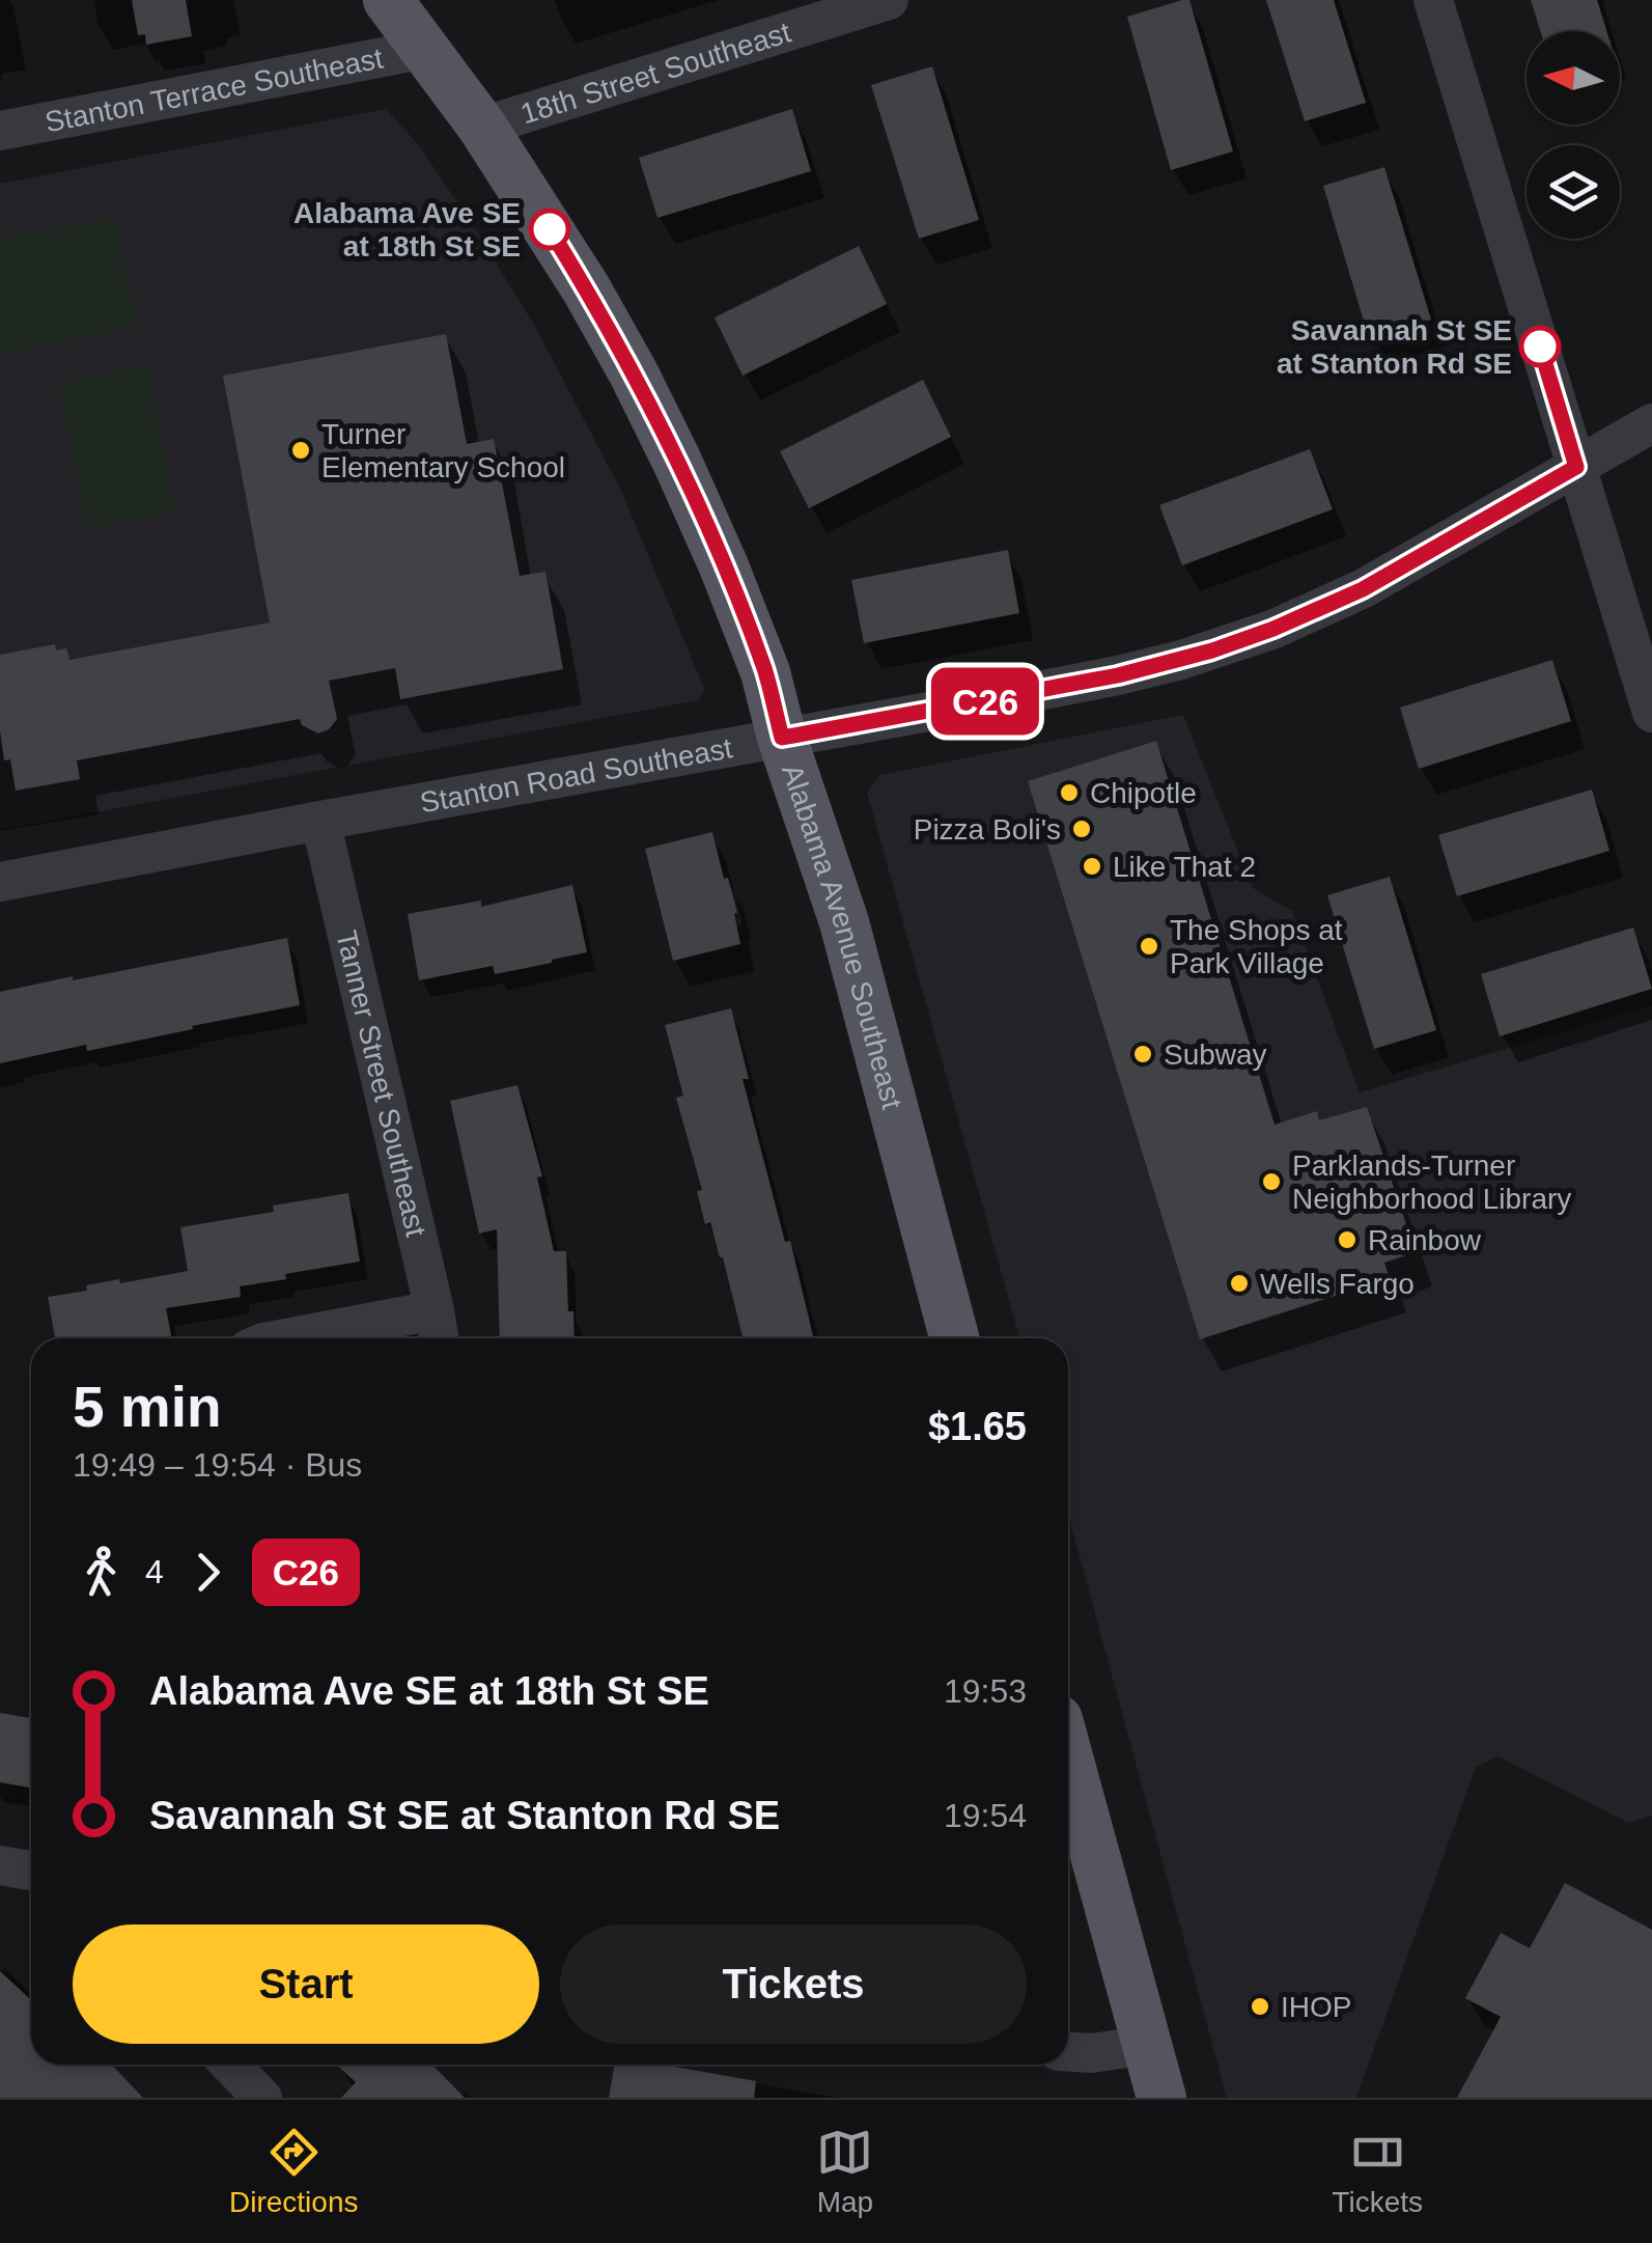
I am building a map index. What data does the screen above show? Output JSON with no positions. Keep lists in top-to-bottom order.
{
  "streets": {
    "main road": ["Alabama Avenue Southeast"],
    "street": [
      "18th Street Southeast",
      "Stanton Terrace Southeast",
      "Stanton Road Southeast",
      "Tanner Street Southeast"
    ]
  },
  "crossings": [
    ["18th Street Southeast", "Alabama Avenue Southeast"],
    ["Stanton Terrace Southeast", "Alabama Avenue Southeast"],
    ["Stanton Road Southeast", "Alabama Avenue Southeast"],
    ["Stanton Road Southeast", "Tanner Street Southeast"]
  ],
  "places": [
    "Alabama Ave SE at 18th St SE",
    "Savannah St SE at Stanton Rd SE",
    "Turner Elementary School",
    "Chipotle",
    "Pizza Boli's",
    "Like That 2",
    "The Shops at Park Village",
    "Subway",
    "Parklands-Turner Neighborhood Library",
    "Rainbow",
    "Wells Fargo",
    "IHOP"
  ],
  "lines": ["bus line C26"],
  "north": "left",
  "page": {
    "on_map": "C26",
    "heading": ["5 min", "19:49 – 19:54 · Bus", "$1.65"],
    "legs": ["4", "C26"],
    "list": [
      {
        "name": "Alabama Ave SE at 18th St SE",
        "value": "19:53"
      },
      {
        "name": "Savannah St SE at Stanton Rd SE",
        "value": "19:54"
      }
    ],
    "buttons": ["Start", "Tickets"],
    "tabs": ["Directions", "Map", "Tickets"]
  }
}
